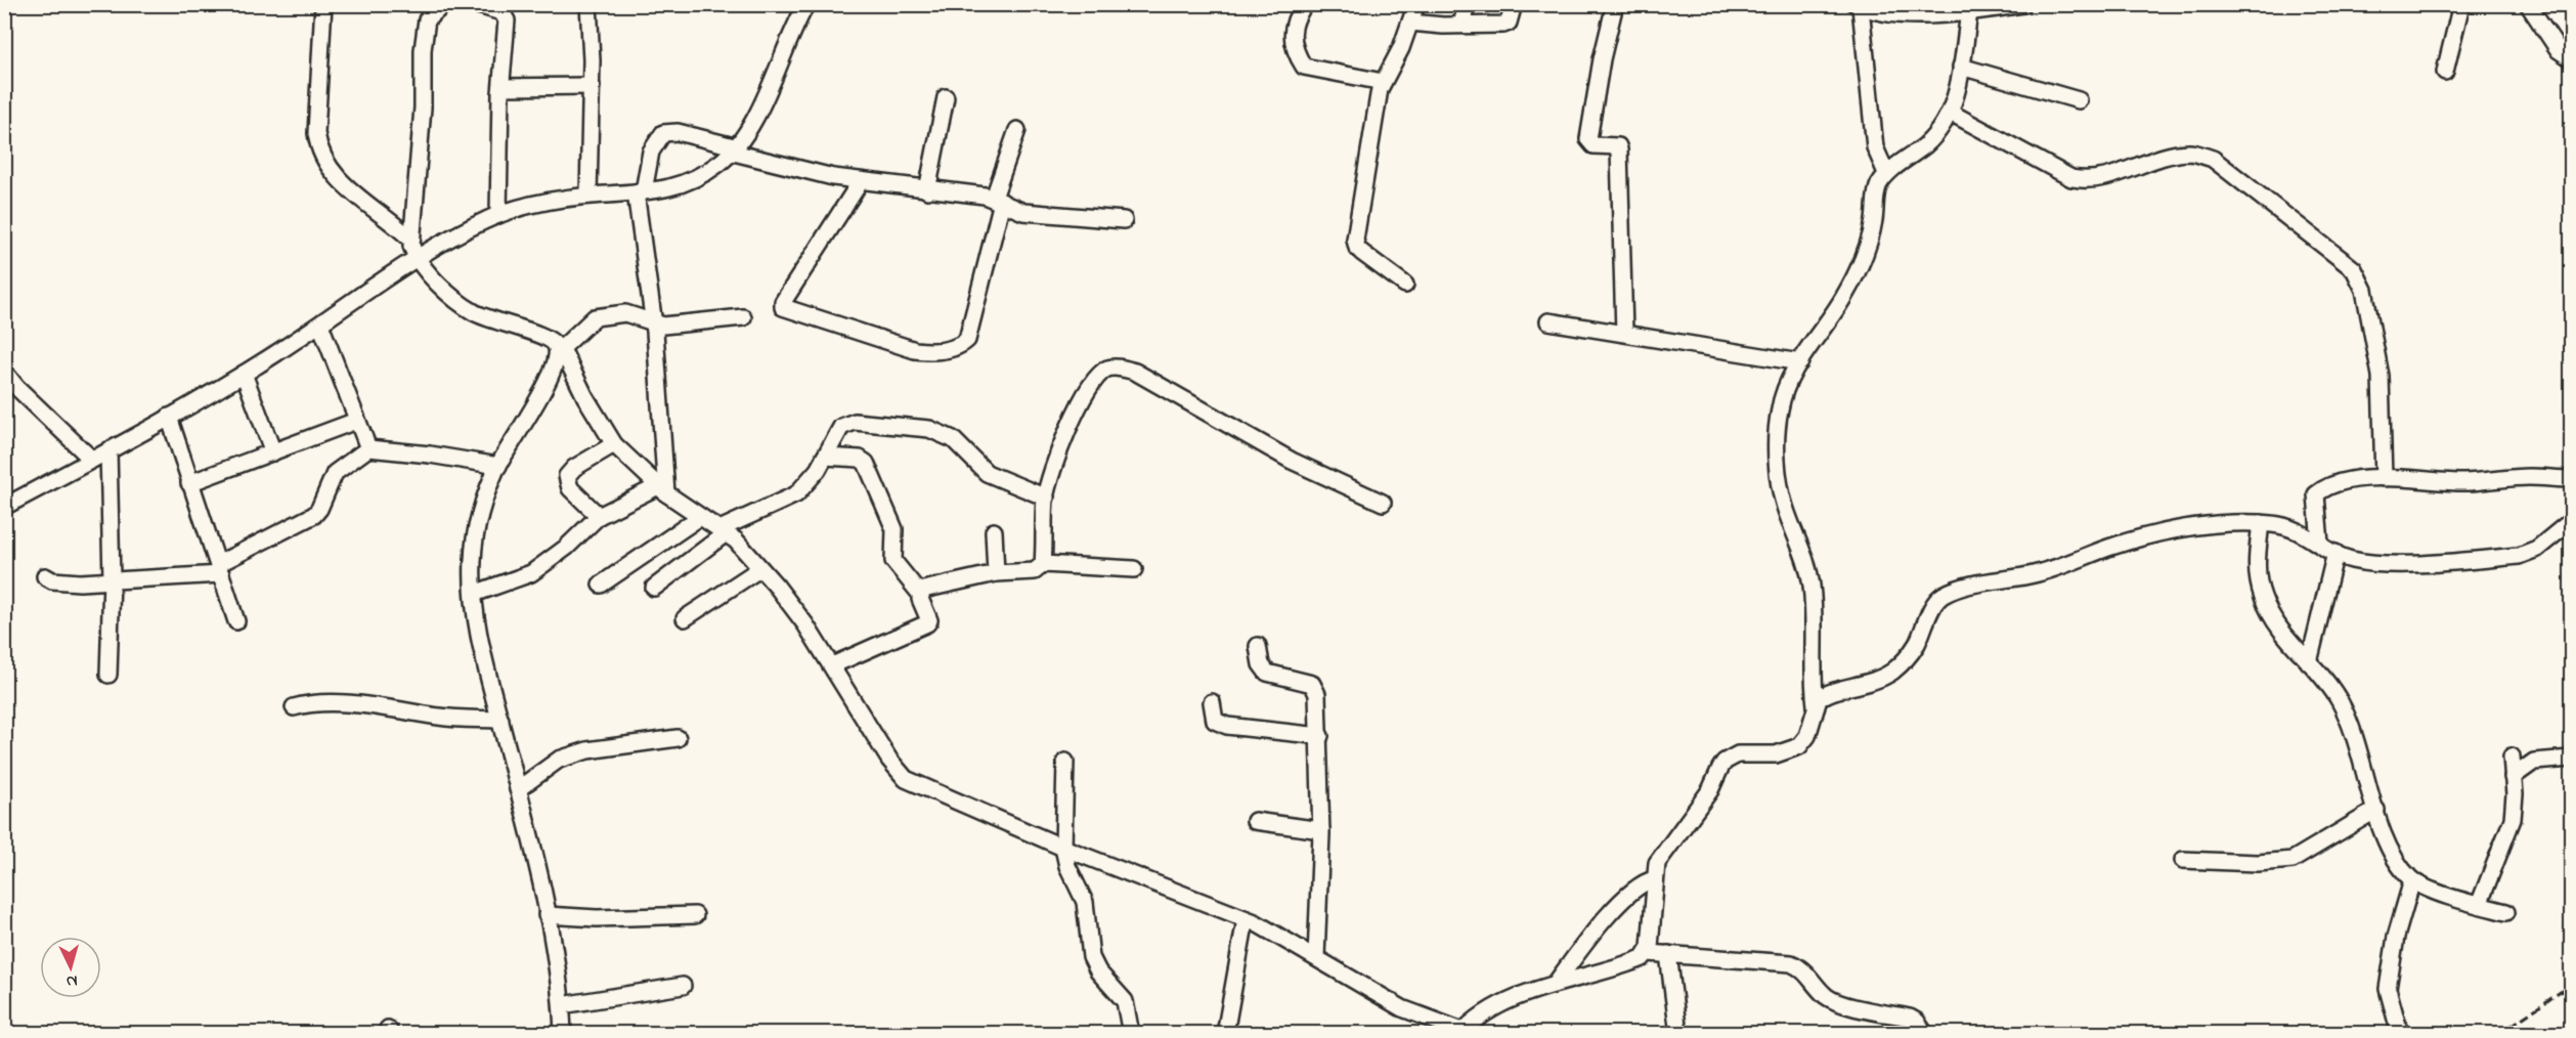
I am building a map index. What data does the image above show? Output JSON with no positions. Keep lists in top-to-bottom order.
{
  "north": "bottom"
}
